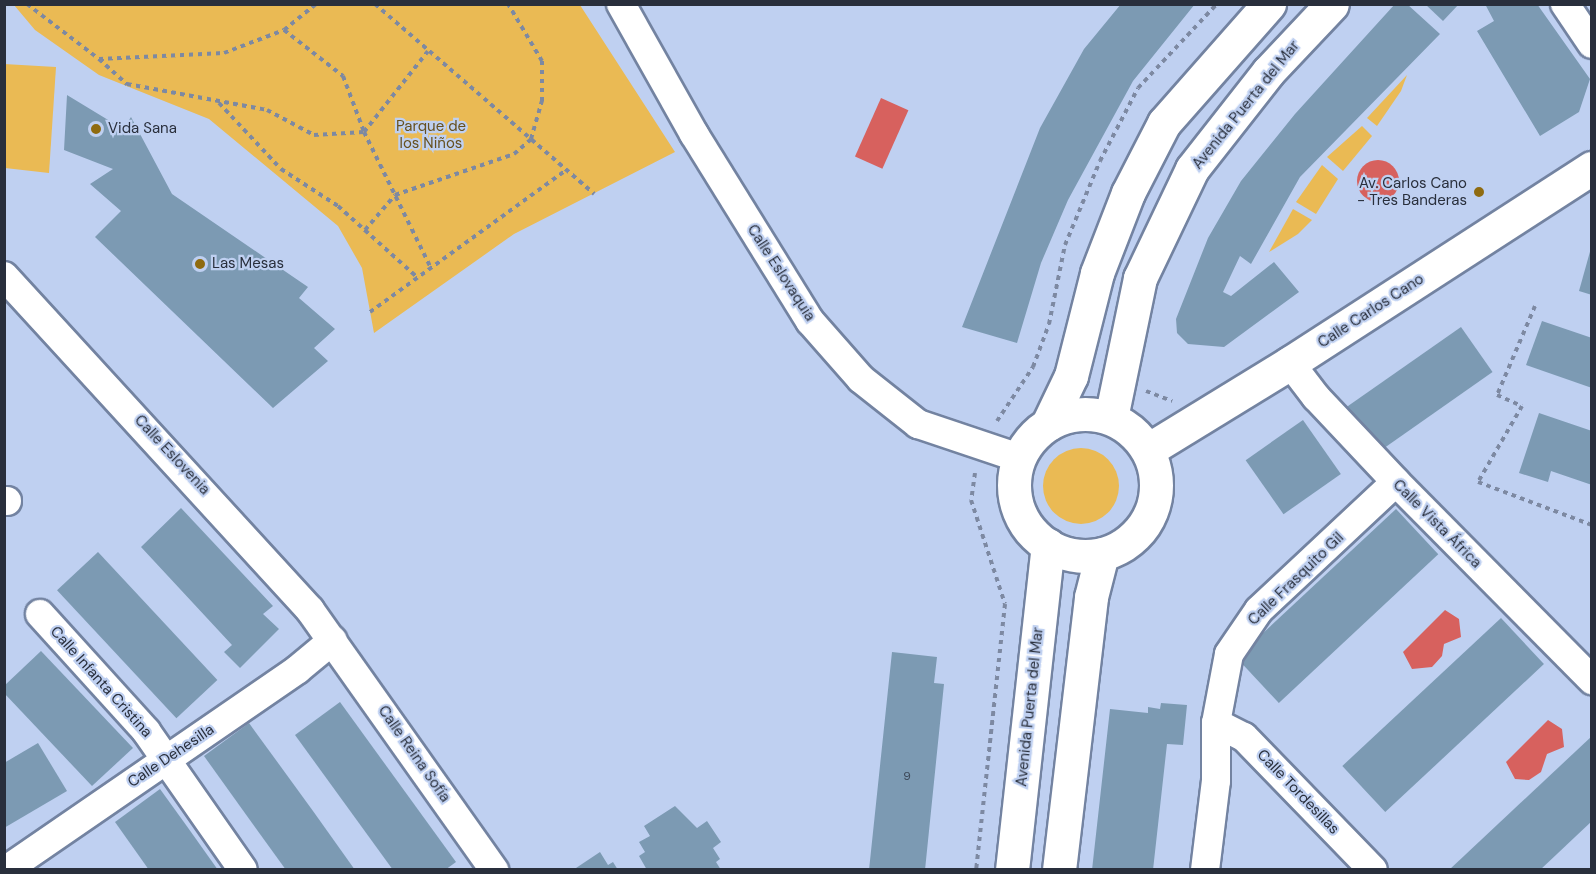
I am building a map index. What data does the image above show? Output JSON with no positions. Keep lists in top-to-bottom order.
{
  "streets": {
    "main road": ["Avenida Puerta del Mar", "Calle Carlos Cano"],
    "street": [
      "Calle Eslovaquia",
      "Calle Eslovenia",
      "Calle Vista África",
      "Calle Frasquito Gil",
      "Calle Infanta Cristina",
      "Calle Reina Sofía",
      "Calle Dehesilla",
      "Calle Tordesillas"
    ]
  },
  "crossings": [
    ["Avenida Puerta del Mar", "Calle Eslovaquia"],
    ["Avenida Puerta del Mar", "Calle Carlos Cano"],
    ["Calle Eslovaquia", "Calle Carlos Cano"],
    ["Calle Carlos Cano", "Calle Vista África"],
    ["Calle Eslovenia", "Calle Reina Sofía"],
    ["Calle Eslovenia", "Calle Dehesilla"],
    ["Calle Vista África", "Calle Frasquito Gil"],
    ["Calle Frasquito Gil", "Calle Tordesillas"],
    ["Calle Infanta Cristina", "Calle Dehesilla"],
    ["Calle Reina Sofía", "Calle Dehesilla"]
  ],
  "parks": ["Parque de los Niños"],
  "places": ["Vida Sana", "Av. Carlos Cano - Tres Banderas", "Las Mesas"],
  "house_numbers": ["9"]
}
